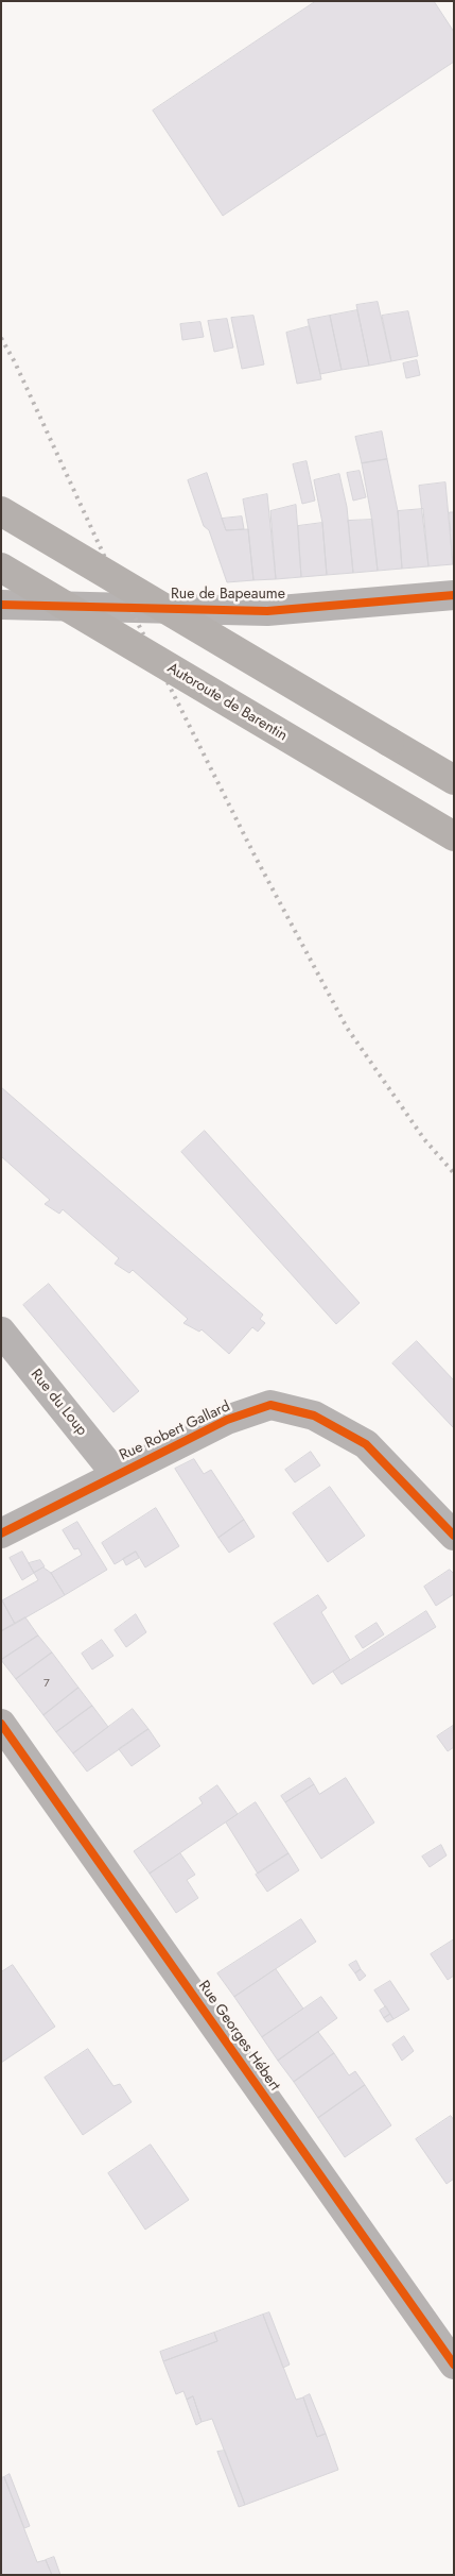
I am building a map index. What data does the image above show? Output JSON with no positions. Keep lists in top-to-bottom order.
{
  "streets": {
    "highway": ["Autoroute de Barentin"],
    "street": [
      "Rue de Bapeaume",
      "Rue du Loup",
      "Rue Robert Gallard",
      "Rue Georges Hébert"
    ]
  },
  "crossings": [
    ["Rue du Loup", "Rue Robert Gallard"]
  ],
  "house_numbers": ["7"]
}
